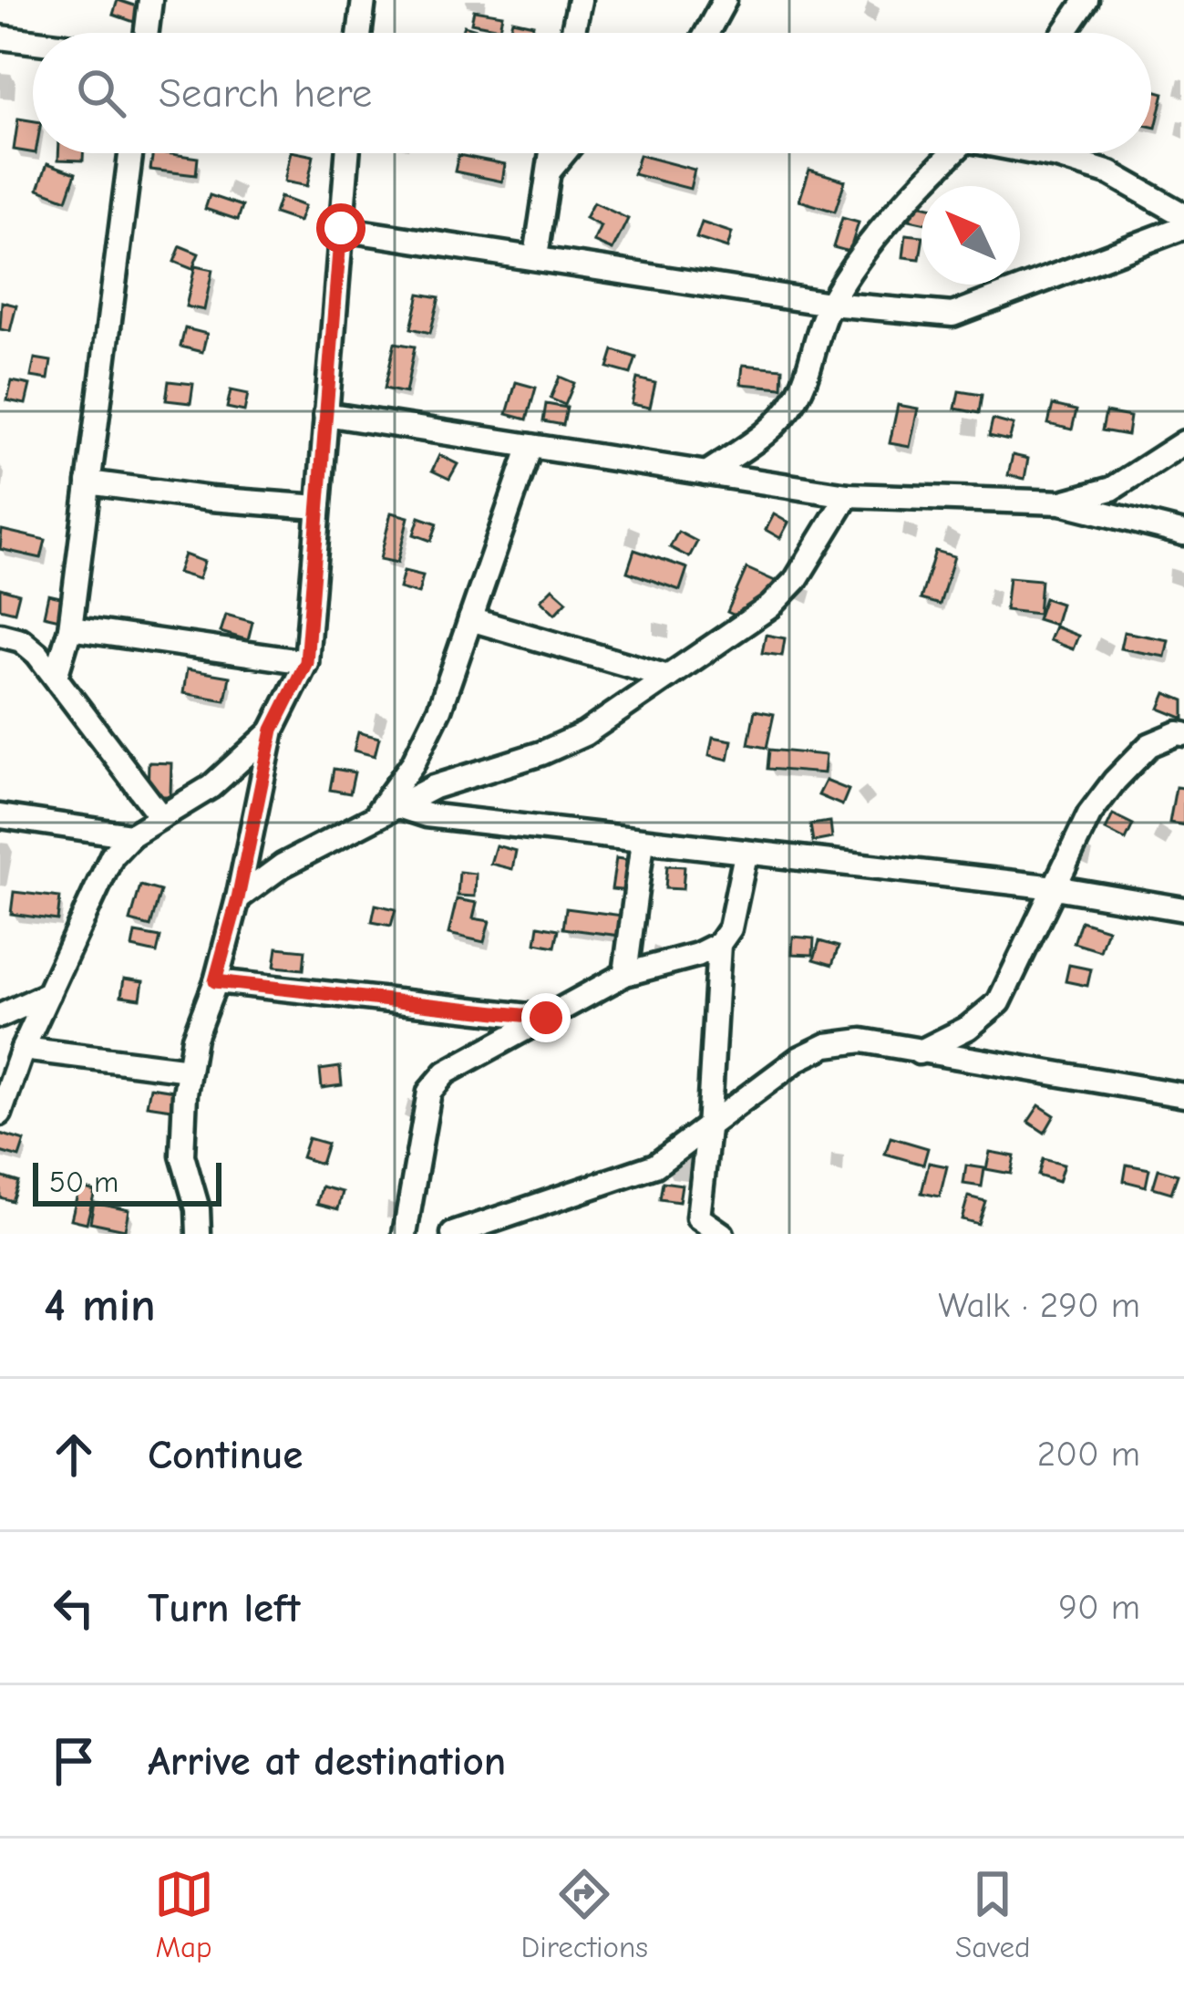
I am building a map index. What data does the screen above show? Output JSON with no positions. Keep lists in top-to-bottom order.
{
  "scale_bar": "50 m",
  "north": "top left",
  "page": {
    "search": "Search here",
    "scale": "50 m",
    "heading": ["4 min", "Walk · 290 m"],
    "list": [
      ["Continue", "200 m"],
      ["Turn left", "90 m"],
      "Arrive at destination"
    ],
    "nav": ["Map", "Directions", "Saved"]
  }
}
